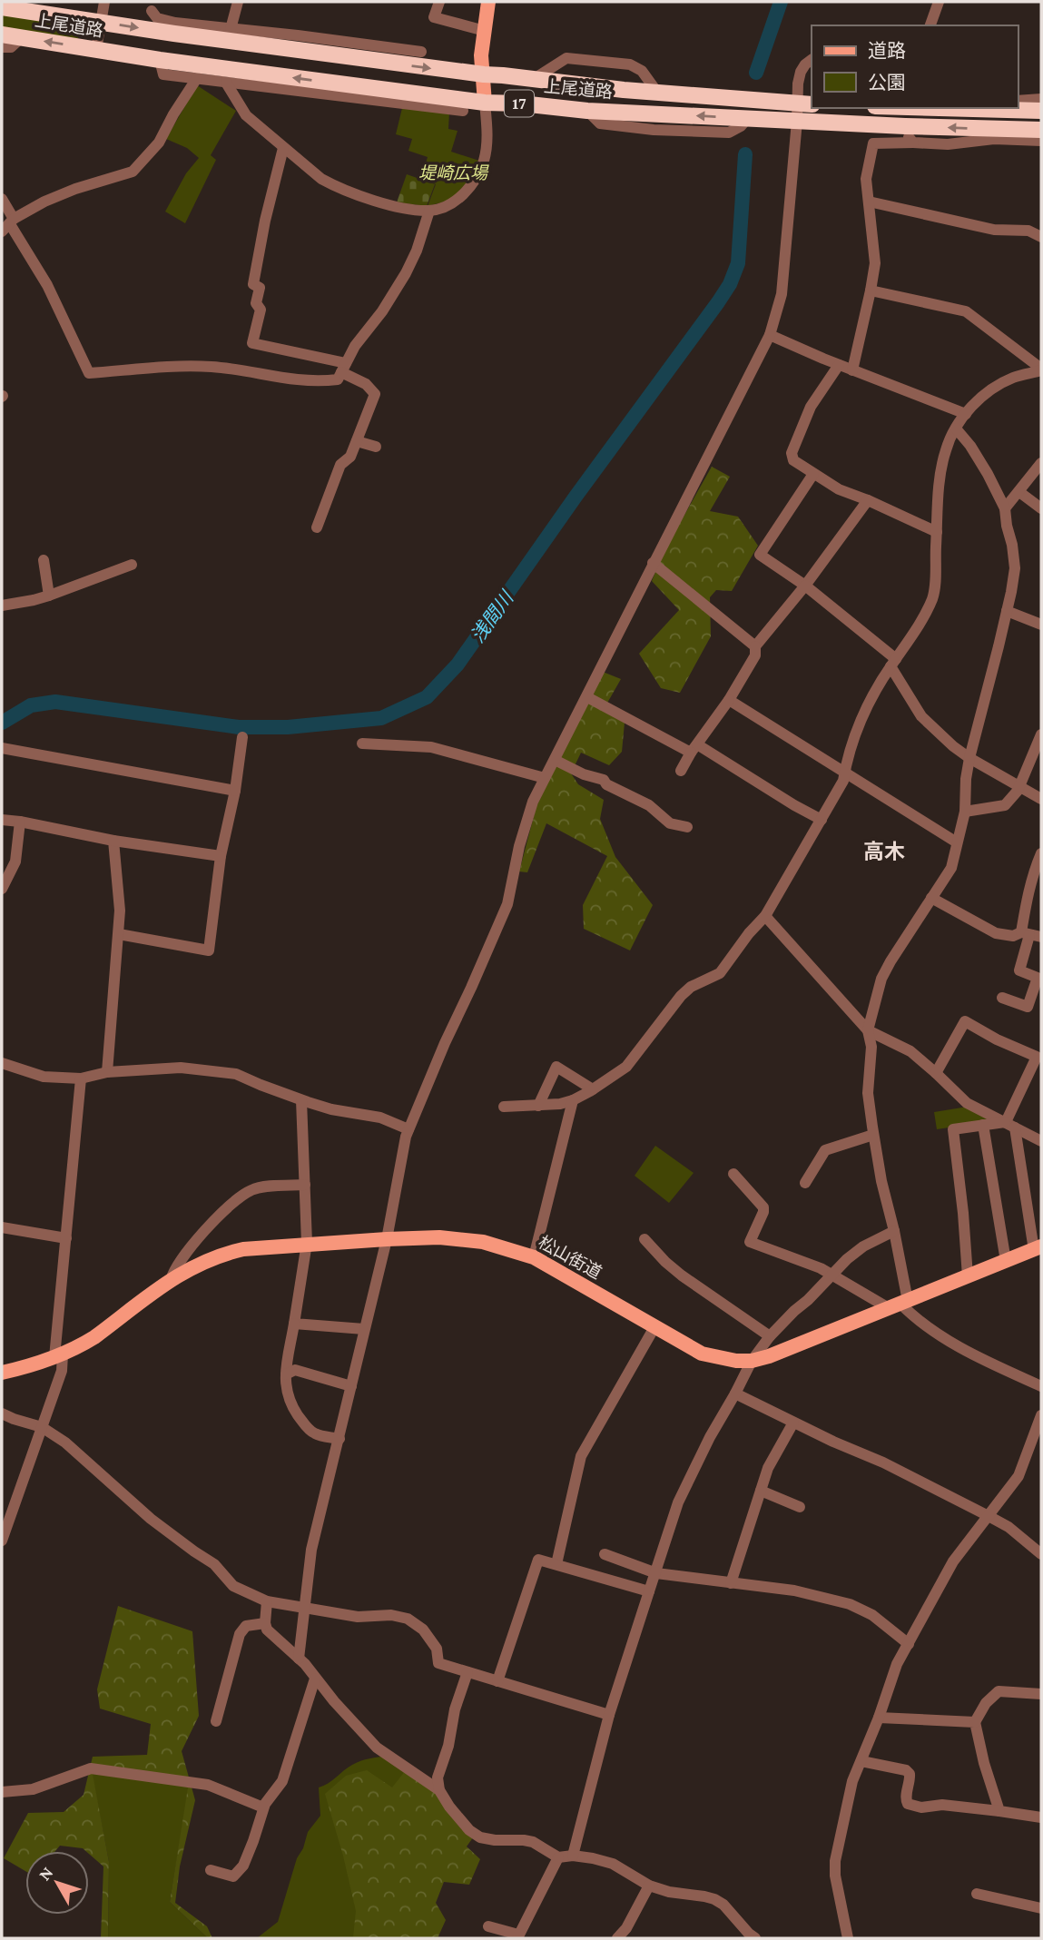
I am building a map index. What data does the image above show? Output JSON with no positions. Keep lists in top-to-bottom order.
{
  "streets": {
    "highway": ["上尾道路", "17"],
    "main road": ["松山街道"]
  },
  "districts": ["高木"],
  "water": ["浅間川"],
  "parks": ["堤崎広場"],
  "legend": ["道路", "公園"],
  "north": "top left"
}
